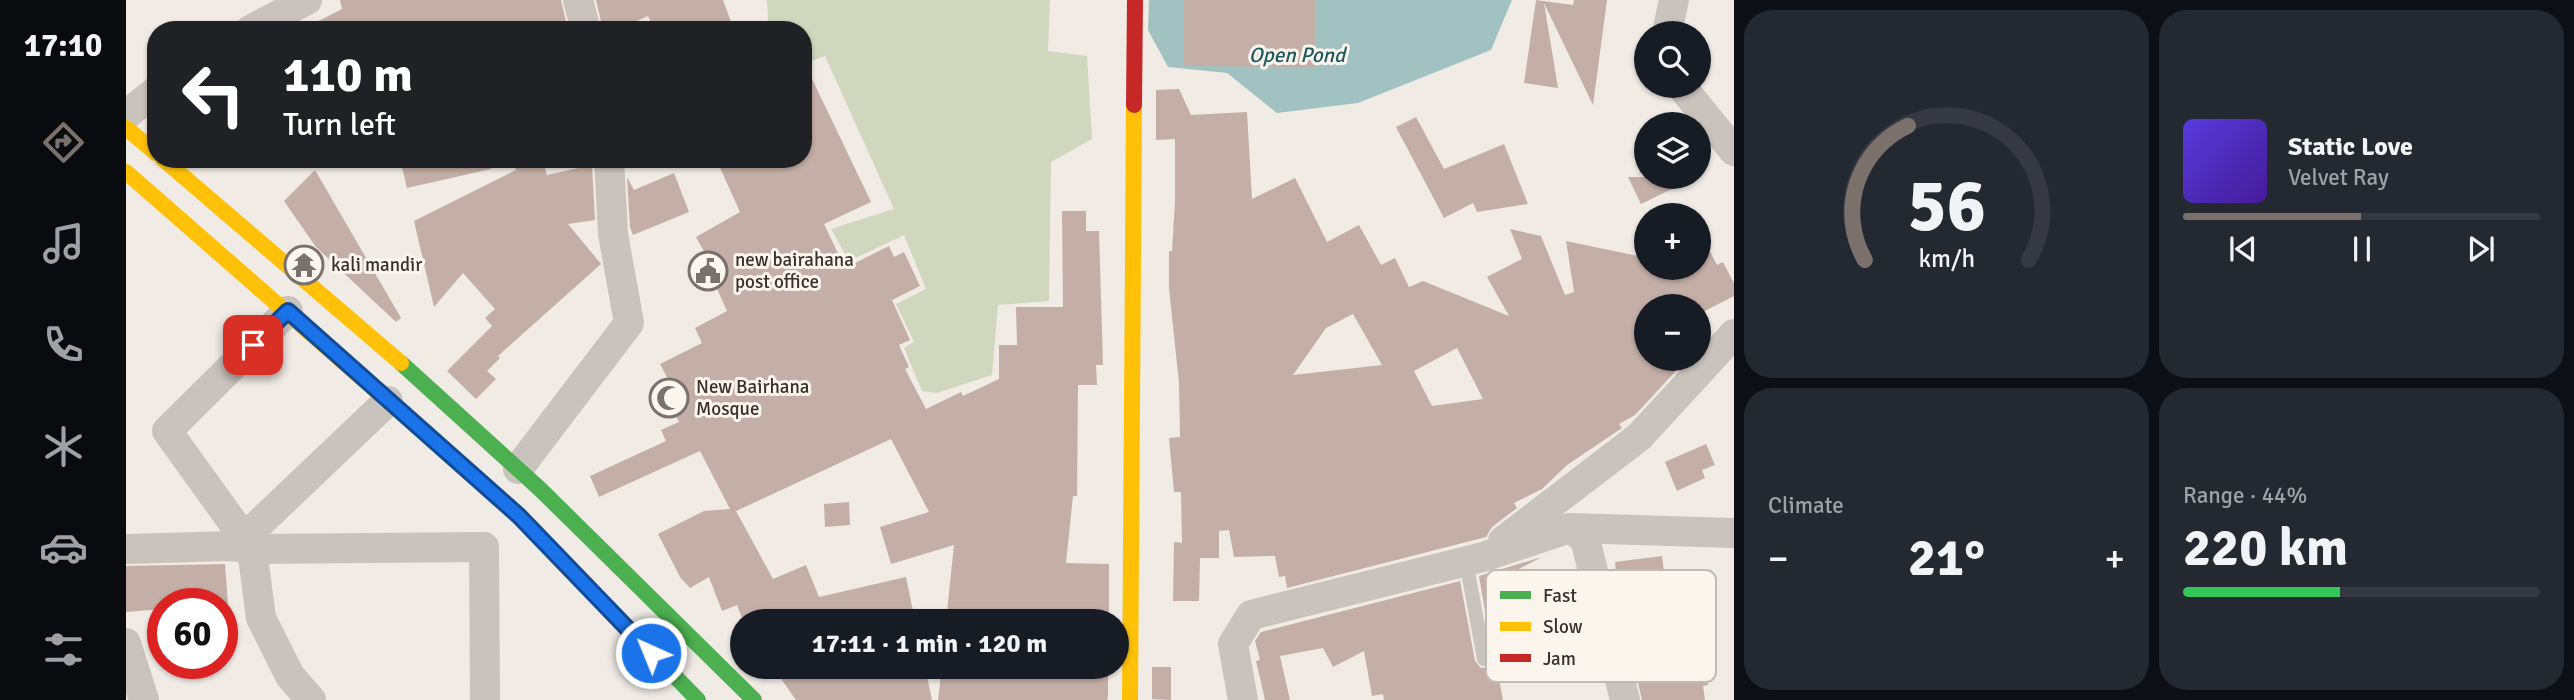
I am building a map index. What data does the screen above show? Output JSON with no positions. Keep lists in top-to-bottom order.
{
  "water": ["Open Pond"],
  "places": {
    "temple": ["kali mandir"],
    "public building": ["new bairahana post office"],
    "mosque": ["New Bairhana Mosque"]
  },
  "legend": ["Fast", "Slow", "Jam"],
  "page": {
    "tabs": "17:10",
    "map_buttons": ["+", "−"],
    "turn": ["110 m", "Turn left"],
    "song": ["Static Love", "Velvet Ray"],
    "tile": [
      "Climate",
      ["Range · 44%", "220 km"]
    ],
    "heat": ["−", "21°", "+"],
    "limit": "60",
    "trip": "17:11 · 1 min · 120 m",
    "gauge": ["56", "km/h"]
  }
}
